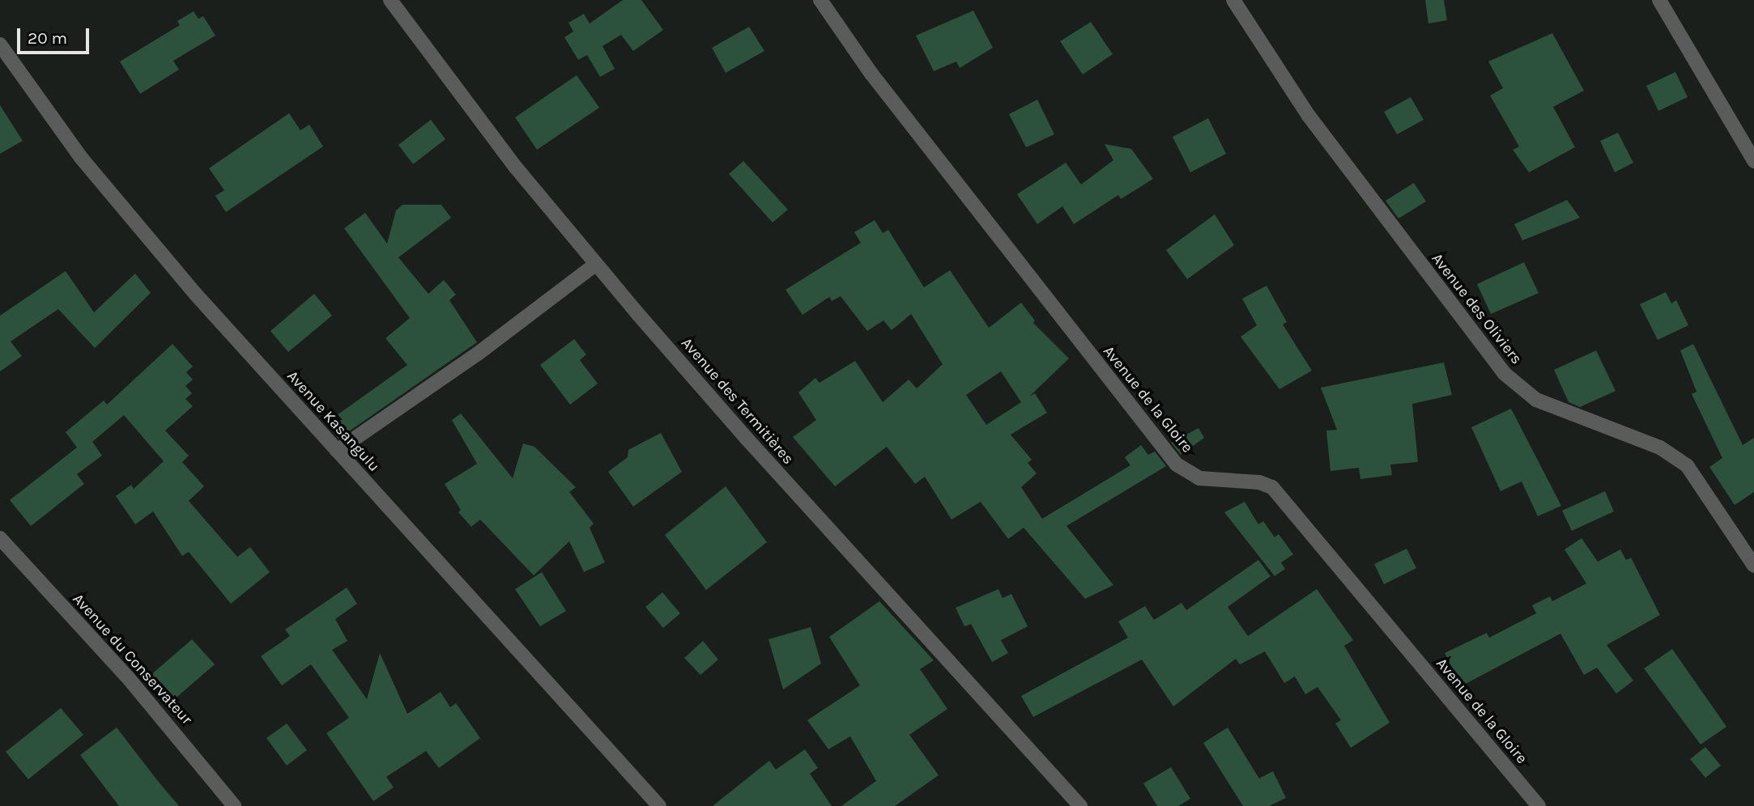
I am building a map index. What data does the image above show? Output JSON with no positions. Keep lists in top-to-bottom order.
{
  "streets": {
    "street": [
      "Avenue des Oliviers",
      "Avenue de la Gloire",
      "Avenue des Termitières",
      "Avenue Kasangulu",
      "Avenue du Conservateur"
    ]
  },
  "scale_bar": "20 m"
}
